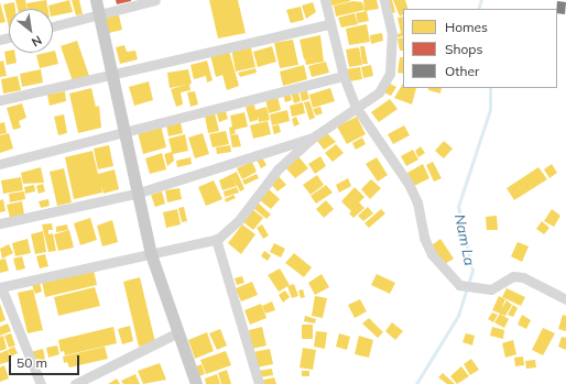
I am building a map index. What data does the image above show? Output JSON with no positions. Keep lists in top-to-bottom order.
{
  "water": ["Nam La"],
  "legend": ["Homes", "Shops", "Other"],
  "scale_bar": "50 m",
  "north": "bottom right"
}
